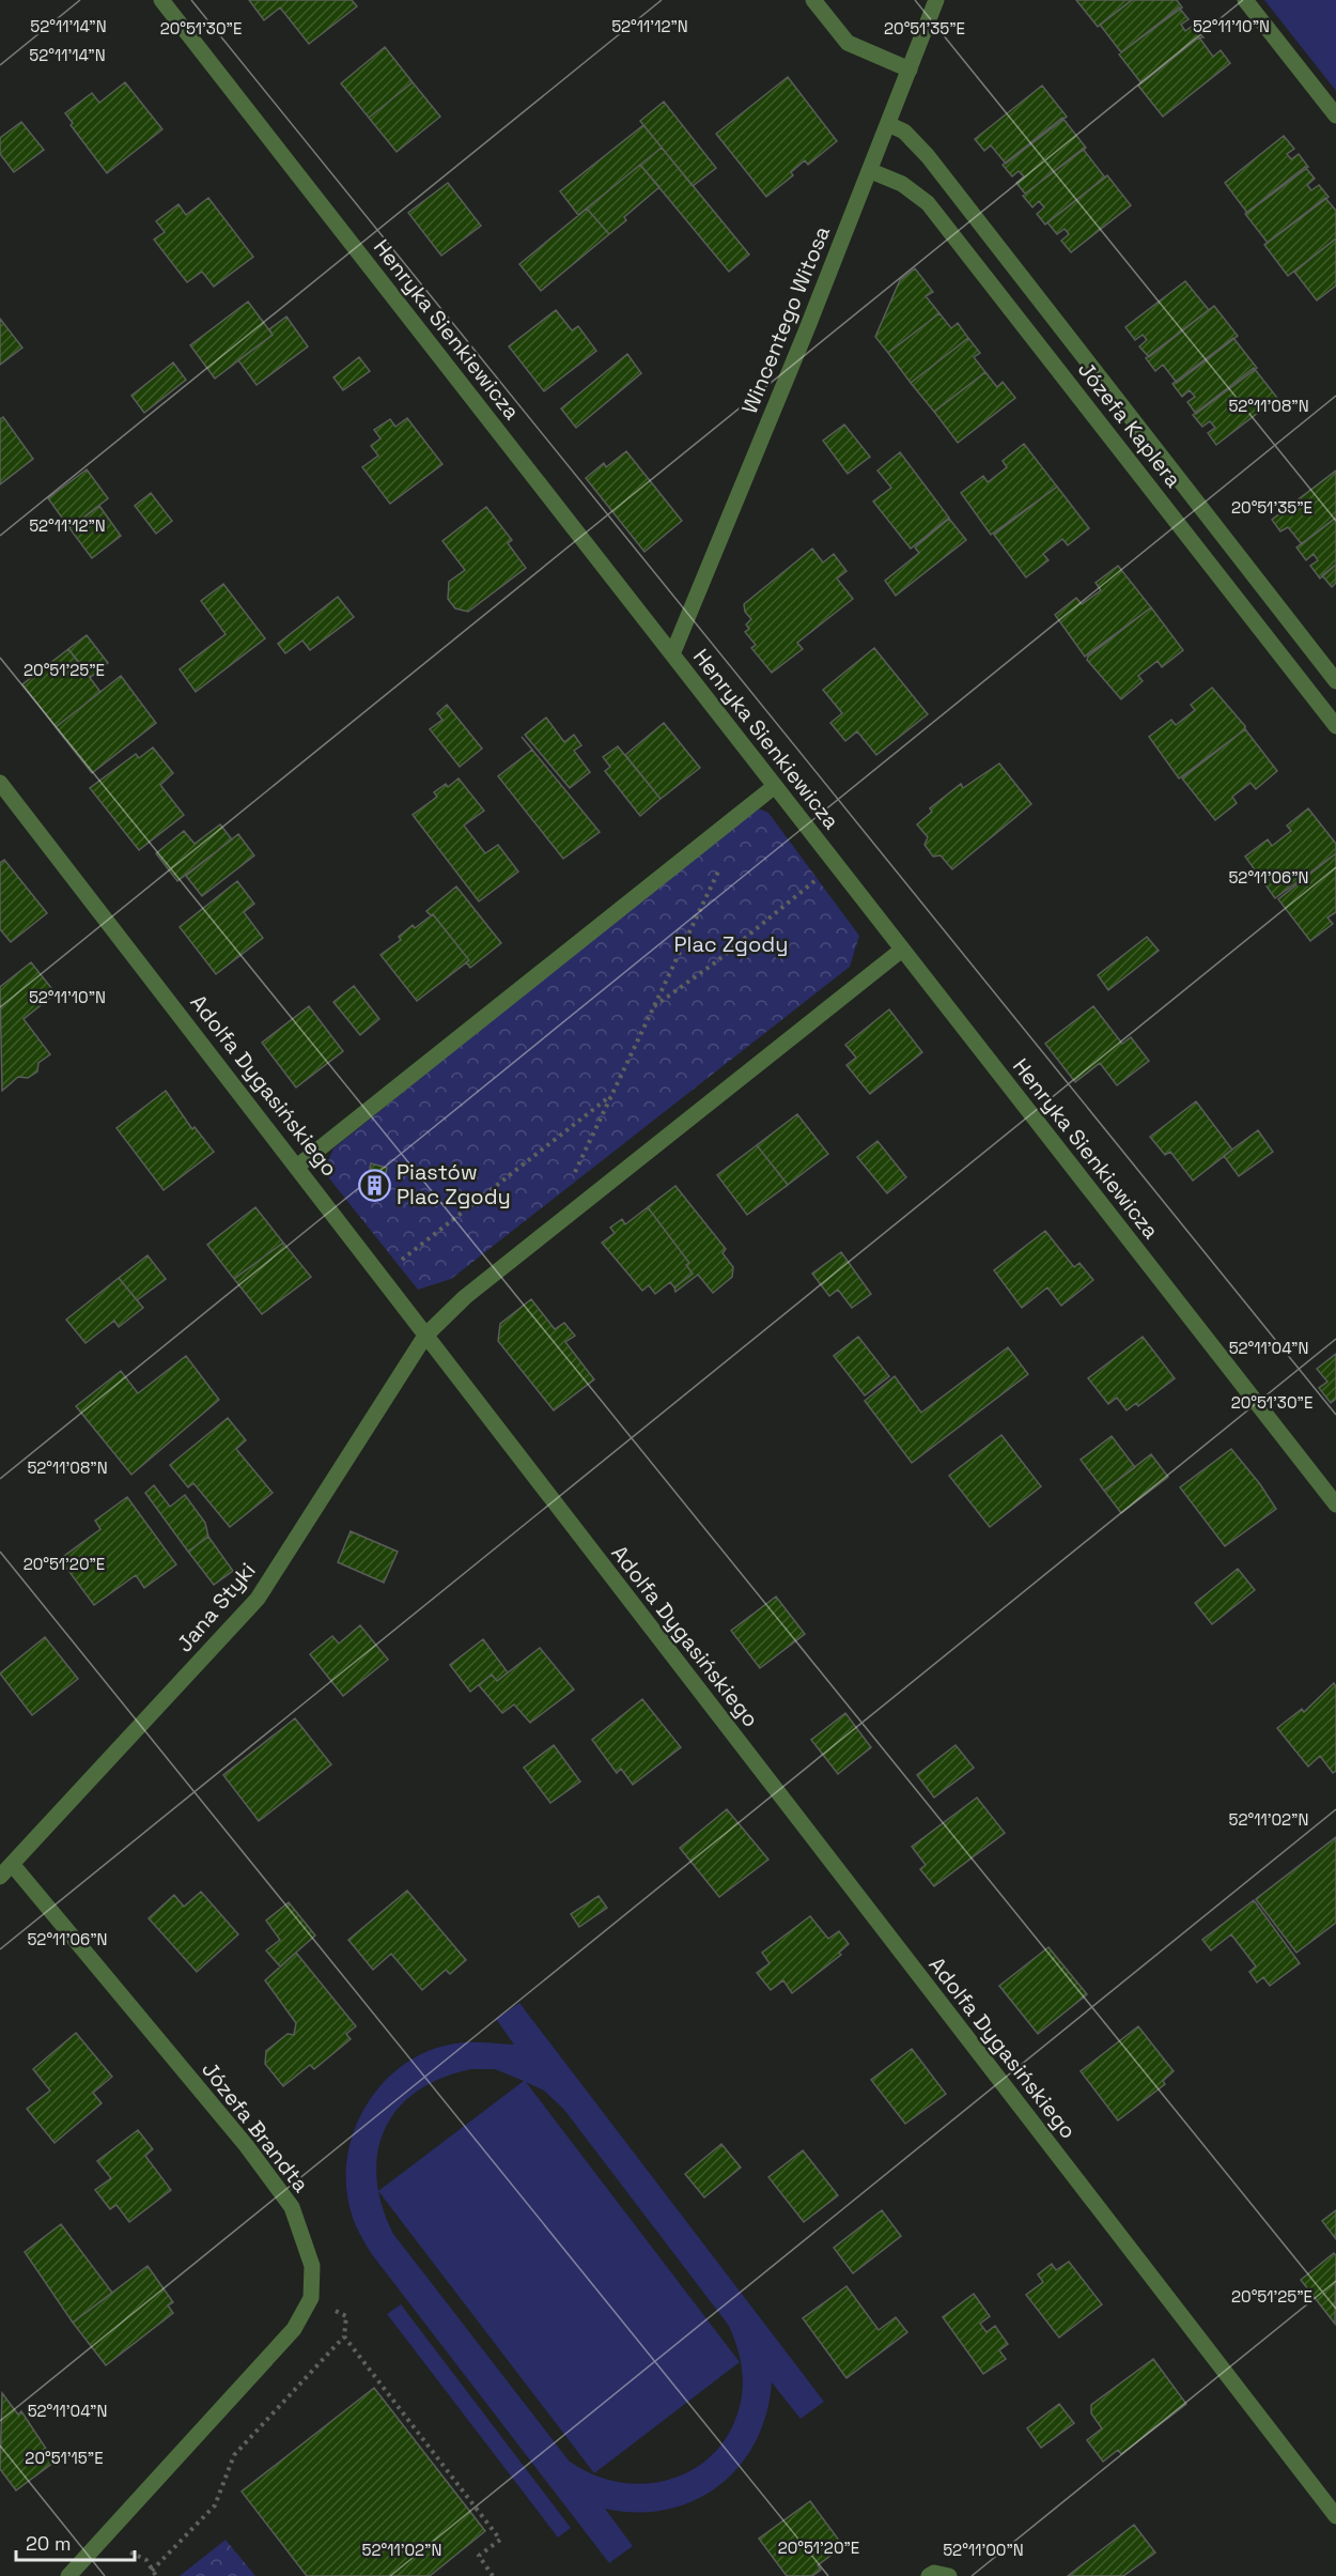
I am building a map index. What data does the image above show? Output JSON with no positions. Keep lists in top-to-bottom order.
{
  "streets": {
    "street": [
      "Wincentego Witosa",
      "Henryka Sienkiewicza",
      "Józefa Kaplera",
      "Adolfa Dygasińskiego",
      "Jana Styki",
      "Józefa Brandta"
    ]
  },
  "crossings": [
    ["Wincentego Witosa", "Henryka Sienkiewicza"],
    ["Wincentego Witosa", "Józefa Kaplera"],
    ["Adolfa Dygasińskiego", "Jana Styki"],
    ["Jana Styki", "Józefa Brandta"]
  ],
  "parks": ["Plac Zgody"],
  "places": {
    "building": ["Piastów Plac Zgody"]
  },
  "scale_bar": "20 m",
  "coordinates": [
    "52°11'14\"N",
    "52°11'12\"N",
    "52°11'10\"N",
    "20°51'35\"E",
    "20°51'30\"E",
    "52°11'08\"N",
    "20°51'25\"E",
    "52°11'06\"N",
    "52°11'04\"N",
    "20°51'20\"E",
    "52°11'02\"N",
    "20°51'15\"E",
    "52°11'00\"N"
  ]
}
